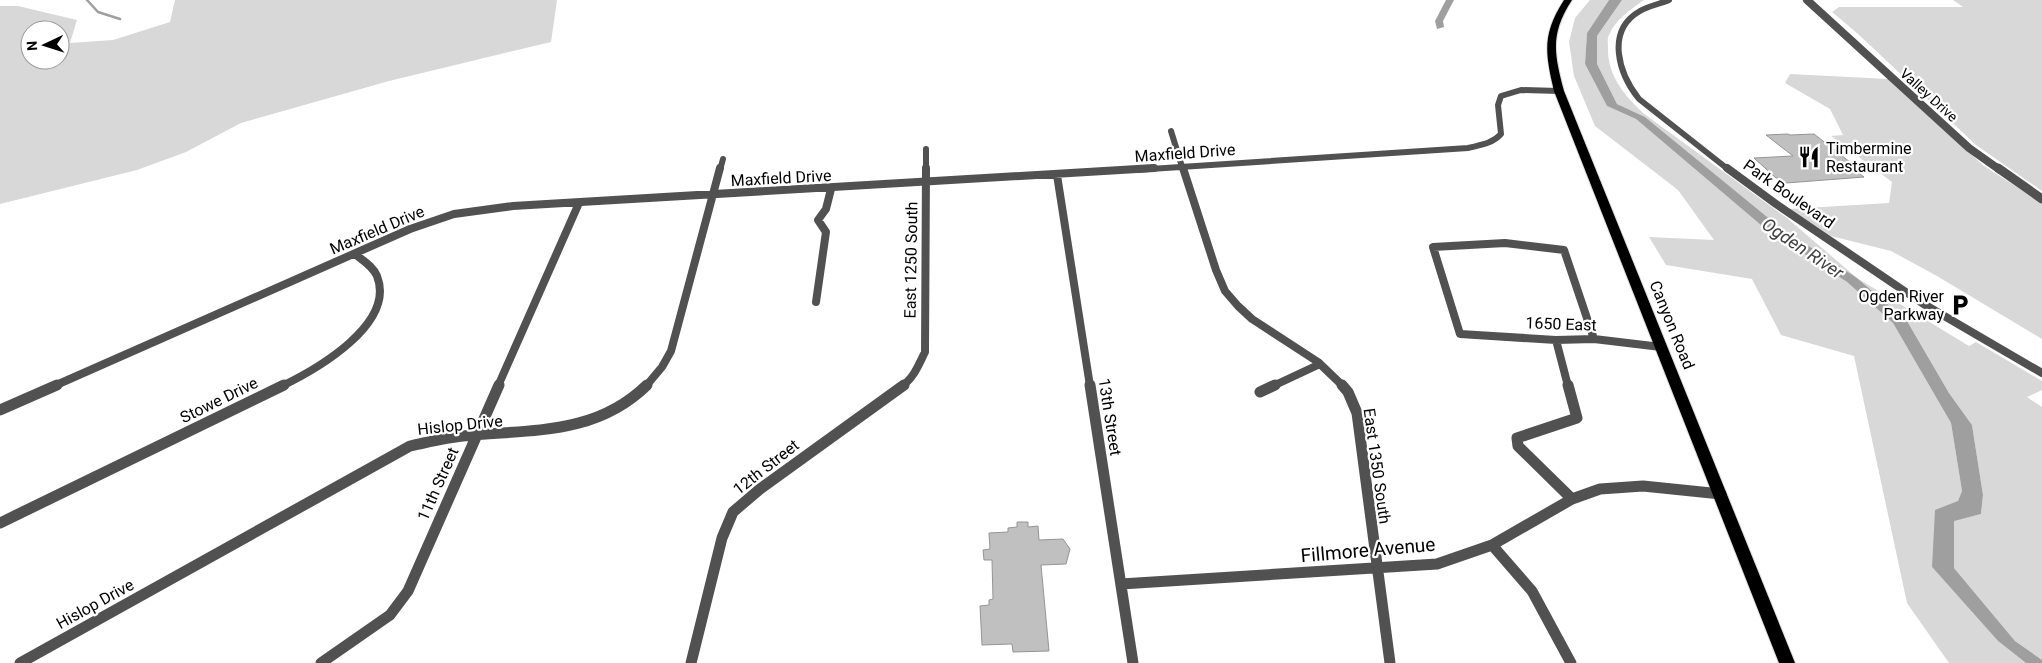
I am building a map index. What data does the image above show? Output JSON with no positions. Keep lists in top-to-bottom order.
{
  "streets": {
    "main road": ["Canyon Road"],
    "street": [
      "Valley Drive",
      "Maxfield Drive",
      "Park Boulevard",
      "East 1250 South",
      "1650 East",
      "Stowe Drive",
      "13th Street",
      "Hislop Drive",
      "East 1350 South",
      "12th Street",
      "11th Street",
      "Fillmore Avenue"
    ]
  },
  "crossings": [
    ["Maxfield Drive", "East 1250 South"],
    ["Maxfield Drive", "Canyon Road"],
    ["Maxfield Drive", "Stowe Drive"],
    ["Maxfield Drive", "13th Street"],
    ["Maxfield Drive", "Hislop Drive"],
    ["Maxfield Drive", "East 1350 South"],
    ["Maxfield Drive", "11th Street"],
    ["East 1250 South", "12th Street"],
    ["1650 East", "Canyon Road"],
    ["Canyon Road", "Fillmore Avenue"],
    ["13th Street", "Fillmore Avenue"],
    ["Hislop Drive", "11th Street"],
    ["East 1350 South", "Fillmore Avenue"]
  ],
  "water": ["Ogden River"],
  "places": {
    "restaurant": ["Timbermine Restaurant"],
    "parking": ["Ogden River Parkway"]
  },
  "north": "left"
}
